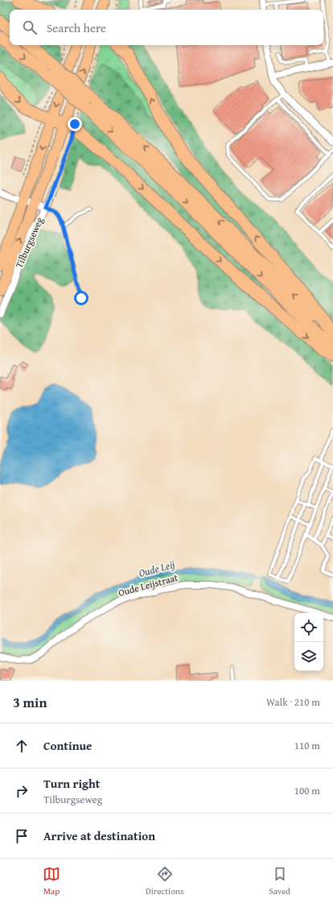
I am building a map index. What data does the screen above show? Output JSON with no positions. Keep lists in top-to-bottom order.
{
  "streets": {
    "main road": ["Tilburgseweg"],
    "street": ["Oude Leijstraat"]
  },
  "water": ["Oude Leij"],
  "page": {
    "search": "Search here",
    "heading": ["3 min", "Walk · 210 m"],
    "list": [
      ["Continue", "110 m"],
      ["Turn right", "Tilburgseweg", "100 m"],
      "Arrive at destination"
    ],
    "nav": ["Map", "Directions", "Saved"]
  }
}
